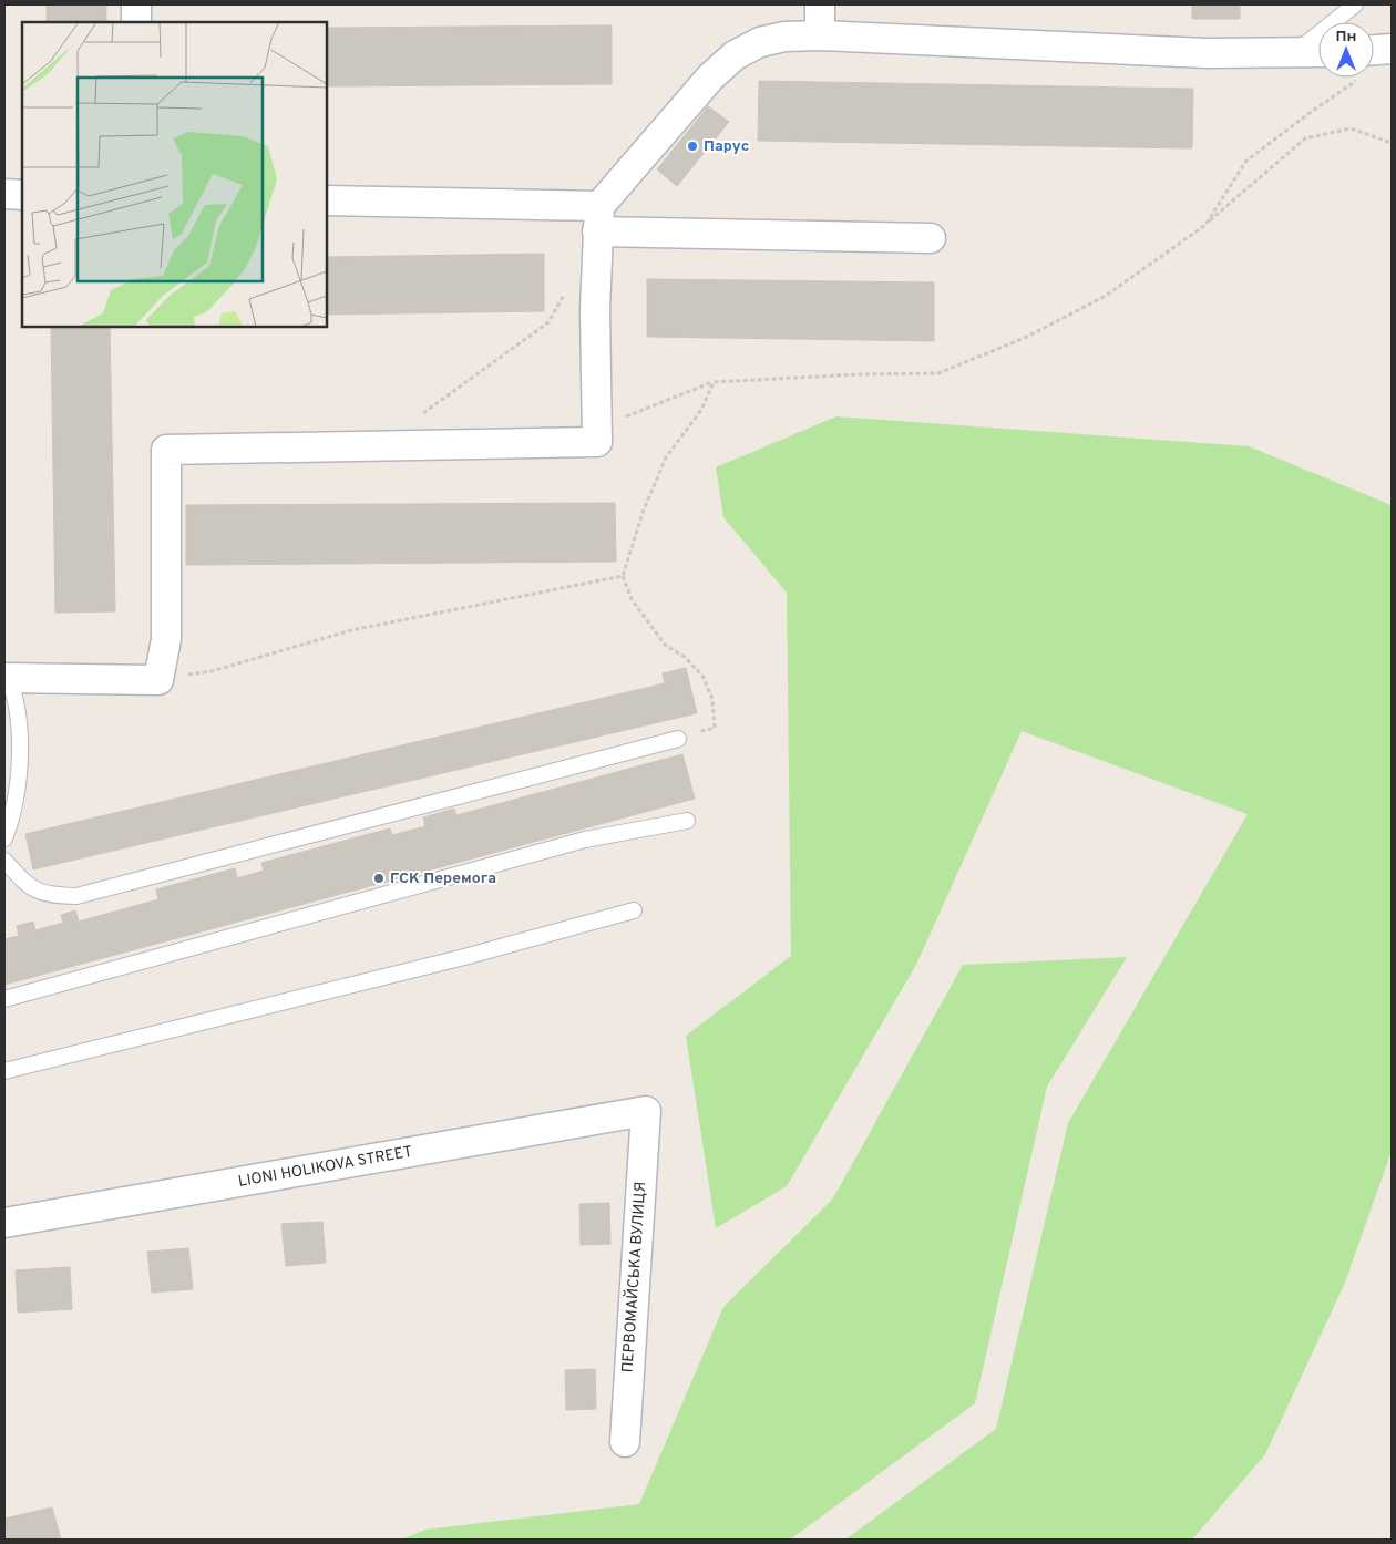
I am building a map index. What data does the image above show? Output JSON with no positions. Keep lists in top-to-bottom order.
{
  "streets": {
    "street": ["LIONI HOLIKOVA STREET", "ПЕРВОМАЙСЬКА ВУЛИЦЯ"]
  },
  "crossings": [
    ["LIONI HOLIKOVA STREET", "ПЕРВОМАЙСЬКА ВУЛИЦЯ"]
  ],
  "places": ["Парус", "ГСК Перемога"],
  "north": "top"
}
